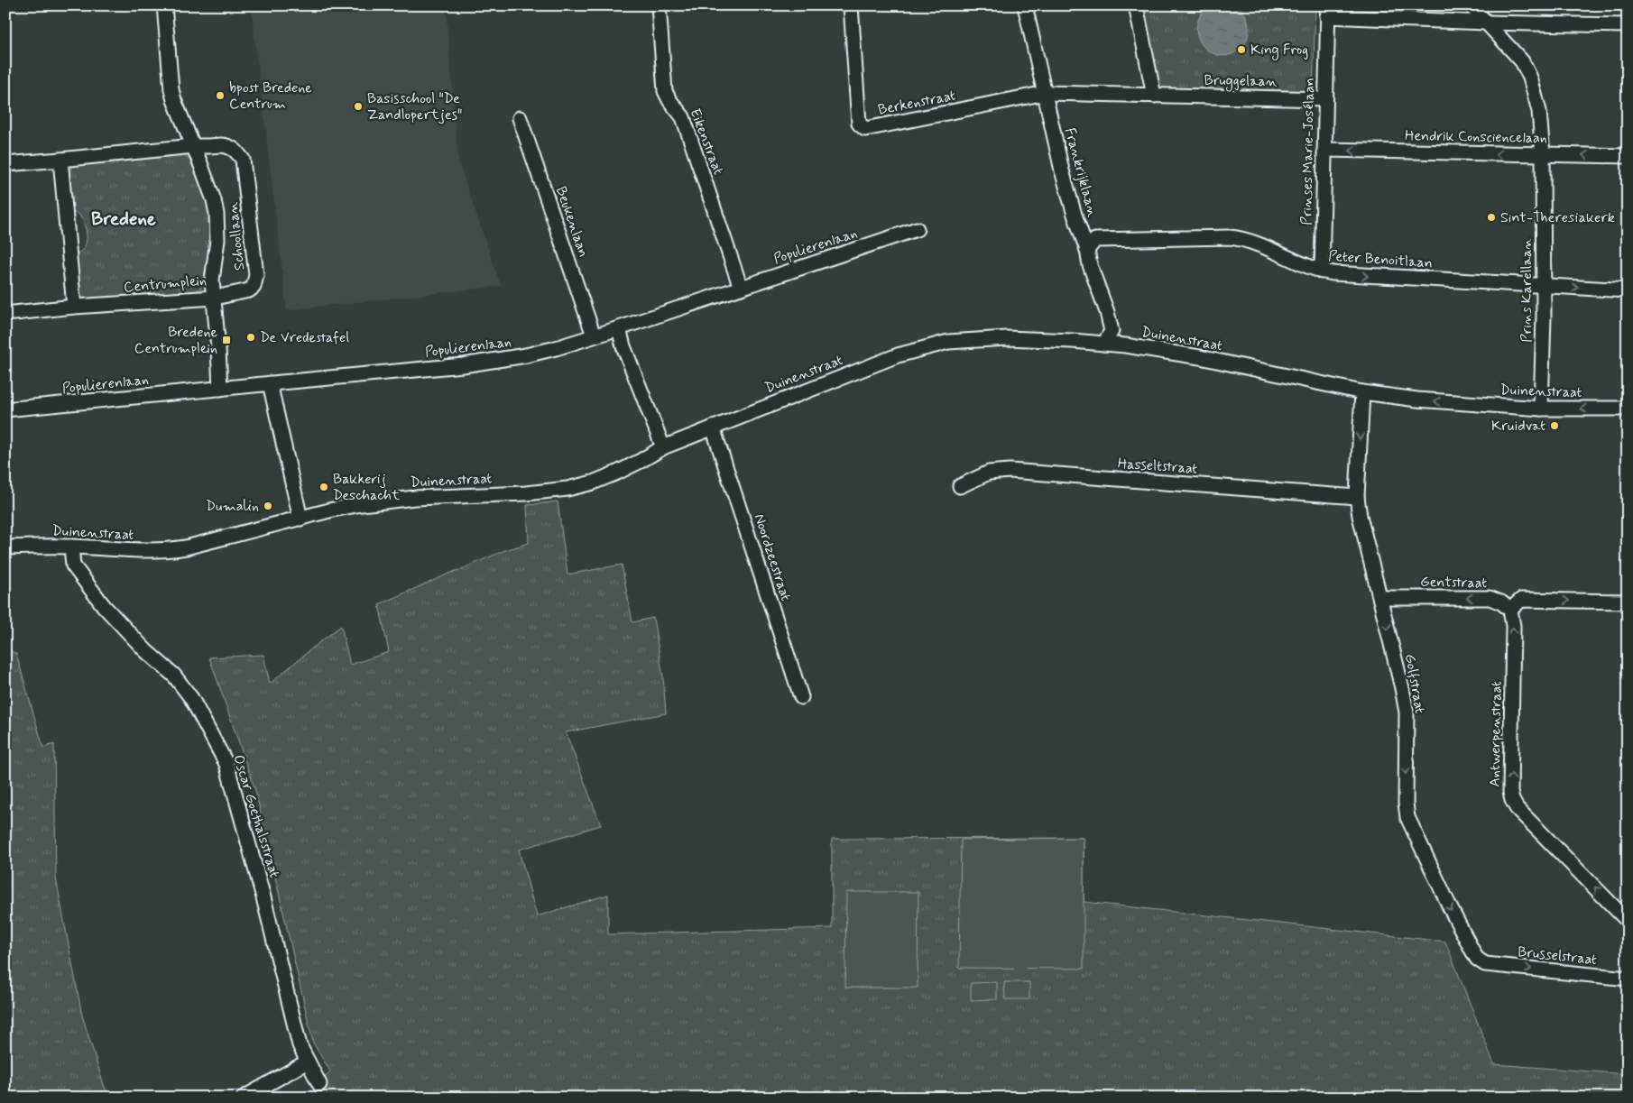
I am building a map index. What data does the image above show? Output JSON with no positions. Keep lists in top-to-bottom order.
{
  "streets": {
    "street": [
      "Bruggelaan",
      "Berkenstraat",
      "Hendrik Consciencelaan",
      "Eikenstraat",
      "Prinses Marie-Josélaan",
      "Frankrijklaan",
      "Beukenlaan",
      "Schoollaan",
      "Populierenlaan",
      "Peter Benoitlaan",
      "Centrumplein",
      "Prins Karellaan",
      "Duinenstraat",
      "Hasseltstraat",
      "Noordzeestraat",
      "Gentstraat",
      "Golfstraat",
      "Antwerpenstraat",
      "Oscar Goethalsstraat",
      "Brusselstraat"
    ]
  },
  "crossings": [
    ["Bruggelaan", "Berkenstraat"],
    ["Bruggelaan", "Prinses Marie-Josélaan"],
    ["Bruggelaan", "Frankrijklaan"],
    ["Berkenstraat", "Frankrijklaan"],
    ["Hendrik Consciencelaan", "Prinses Marie-Josélaan"],
    ["Hendrik Consciencelaan", "Prins Karellaan"],
    ["Eikenstraat", "Populierenlaan"],
    ["Prinses Marie-Josélaan", "Peter Benoitlaan"],
    ["Frankrijklaan", "Peter Benoitlaan"],
    ["Frankrijklaan", "Duinenstraat"],
    ["Beukenlaan", "Populierenlaan"],
    ["Schoollaan", "Centrumplein"],
    ["Peter Benoitlaan", "Prins Karellaan"],
    ["Prins Karellaan", "Duinenstraat"],
    ["Duinenstraat", "Noordzeestraat"],
    ["Duinenstraat", "Golfstraat"],
    ["Duinenstraat", "Oscar Goethalsstraat"],
    ["Hasseltstraat", "Golfstraat"],
    ["Gentstraat", "Golfstraat"],
    ["Gentstraat", "Antwerpenstraat"],
    ["Golfstraat", "Brusselstraat"]
  ],
  "one_way": [
    "Hendrik Consciencelaan",
    "Peter Benoitlaan",
    "Gentstraat",
    "Golfstraat",
    "Antwerpenstraat",
    "Brusselstraat"
  ],
  "districts": ["Bredene"],
  "places": {
    "other": [
      "King Frog",
      "bpost Bredene Centrum",
      "Basisschool \"De Zandlopertjes\"",
      "Sint-Theresiakerk",
      "De Vredestafel",
      "Kruidvat",
      "Bakkerij Deschacht",
      "Dumalin"
    ],
    "transit": ["Bredene Centrumplein"]
  }
}
